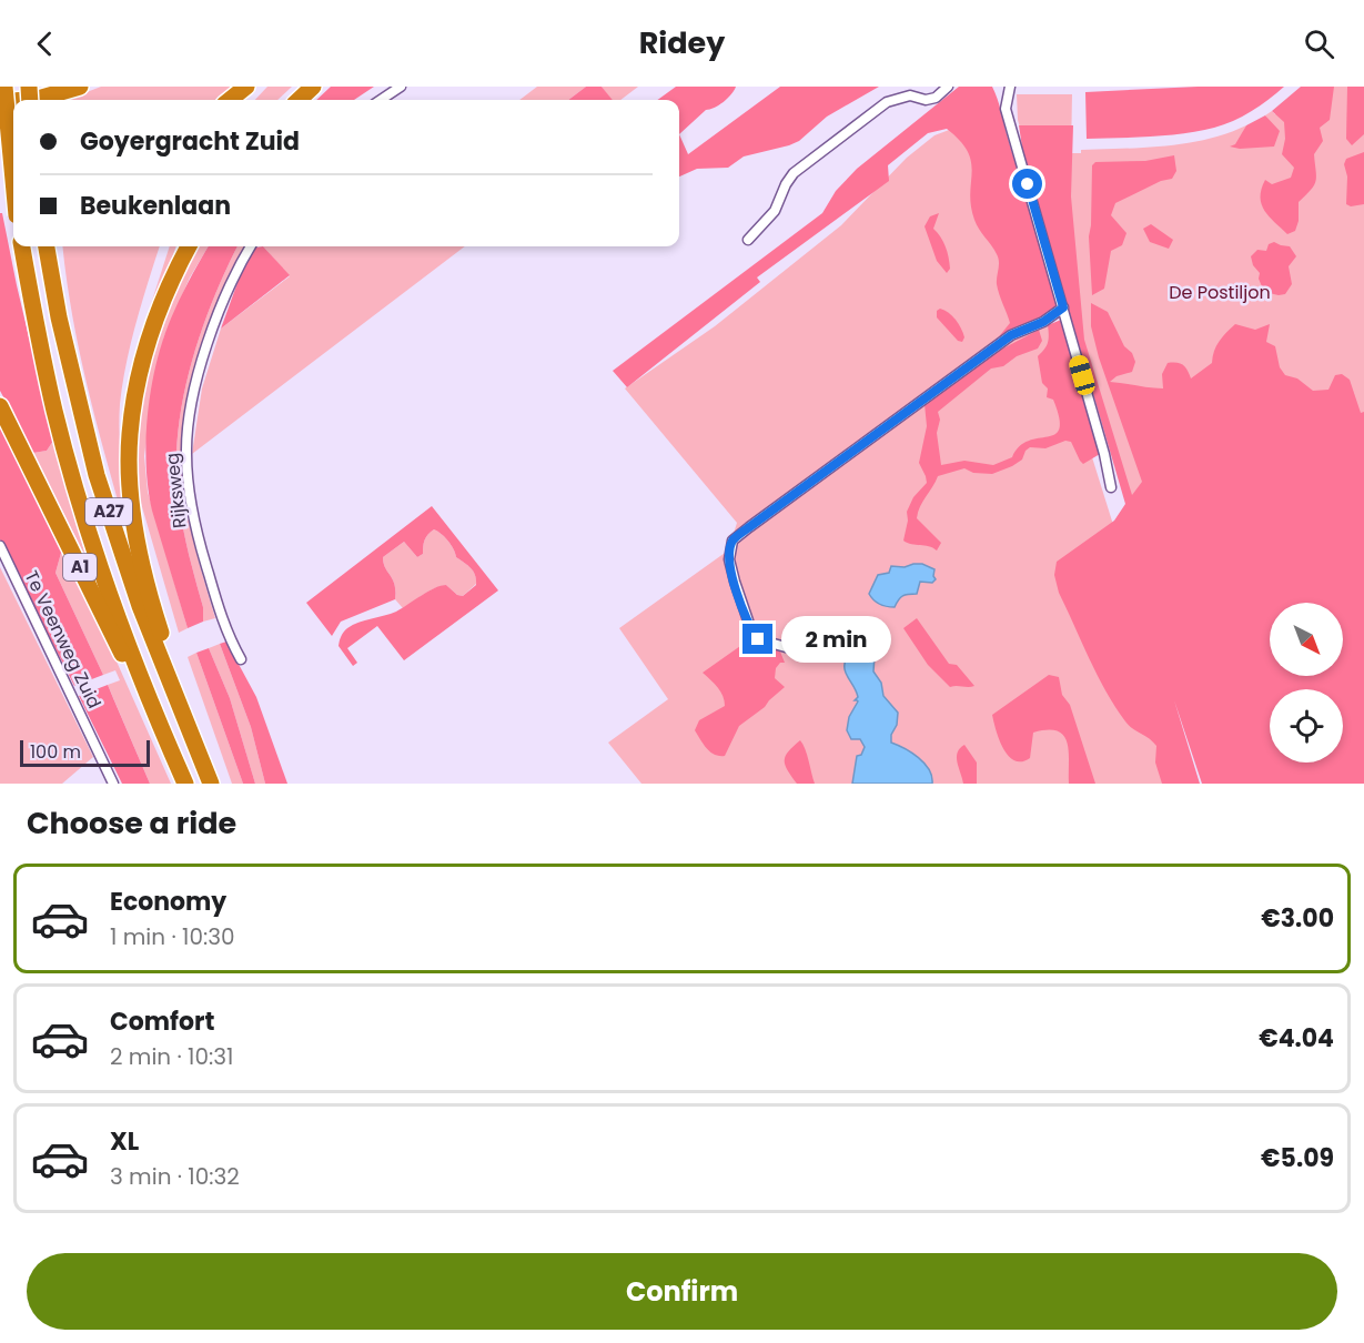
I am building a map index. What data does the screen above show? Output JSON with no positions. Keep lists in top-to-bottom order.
{
  "streets": {
    "highway": ["A27", "A1"],
    "street": ["Rijksweg", "Te Veenweg Zuid"]
  },
  "crossings": [
    ["A27", "A1"]
  ],
  "parks": ["De Postiljon"],
  "scale_bar": "100 m",
  "north": "bottom right",
  "page": {
    "header": "Ridey",
    "banner": ["Goyergracht Zuid", "Beukenlaan"],
    "bubble": "2 min",
    "scale": "100 m",
    "heading": "Choose a ride",
    "list": [
      {
        "name": "Economy",
        "note": "1 min · 10:30",
        "value": "€3.00"
      },
      {
        "name": "Comfort",
        "note": "2 min · 10:31",
        "value": "€4.04"
      },
      {
        "name": "XL",
        "note": "3 min · 10:32",
        "value": "€5.09"
      }
    ],
    "buttons": "Confirm"
  }
}
